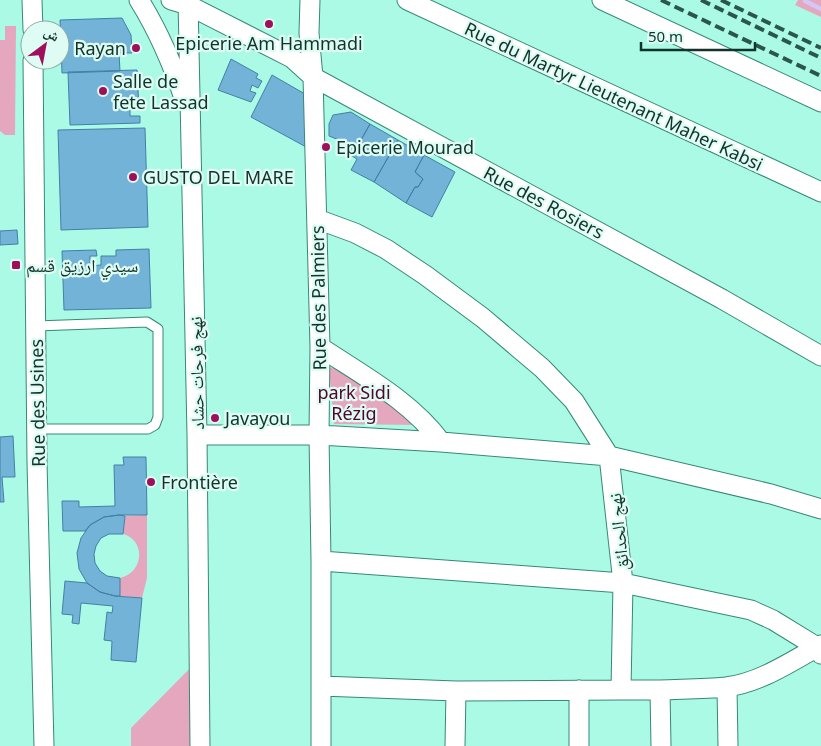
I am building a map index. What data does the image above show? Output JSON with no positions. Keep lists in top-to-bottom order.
{
  "streets": {
    "street": [
      "Rue du Martyr Lieutenant Maher Kabsi",
      "Rue des Rosiers",
      "Rue des Palmiers",
      "نهج فرحات حشاد",
      "Rue des Usines",
      "نهج الحدائق"
    ]
  },
  "crossings": [
    ["Rue des Rosiers", "Rue des Palmiers"],
    ["Rue des Rosiers", "نهج فرحات حشاد"],
    ["Rue des Palmiers", "نهج الحدائق"]
  ],
  "parks": ["park Sidi Rézig"],
  "places": {
    "other": [
      "Epicerie Am Hammadi",
      "Rayan",
      "Salle de fete Lassad",
      "Epicerie Mourad",
      "GUSTO DEL MARE",
      "Javayou",
      "Frontière"
    ],
    "transit": ["سيدي ارزيق قسم"]
  },
  "scale_bar": "50 m",
  "north": "top right"
}
